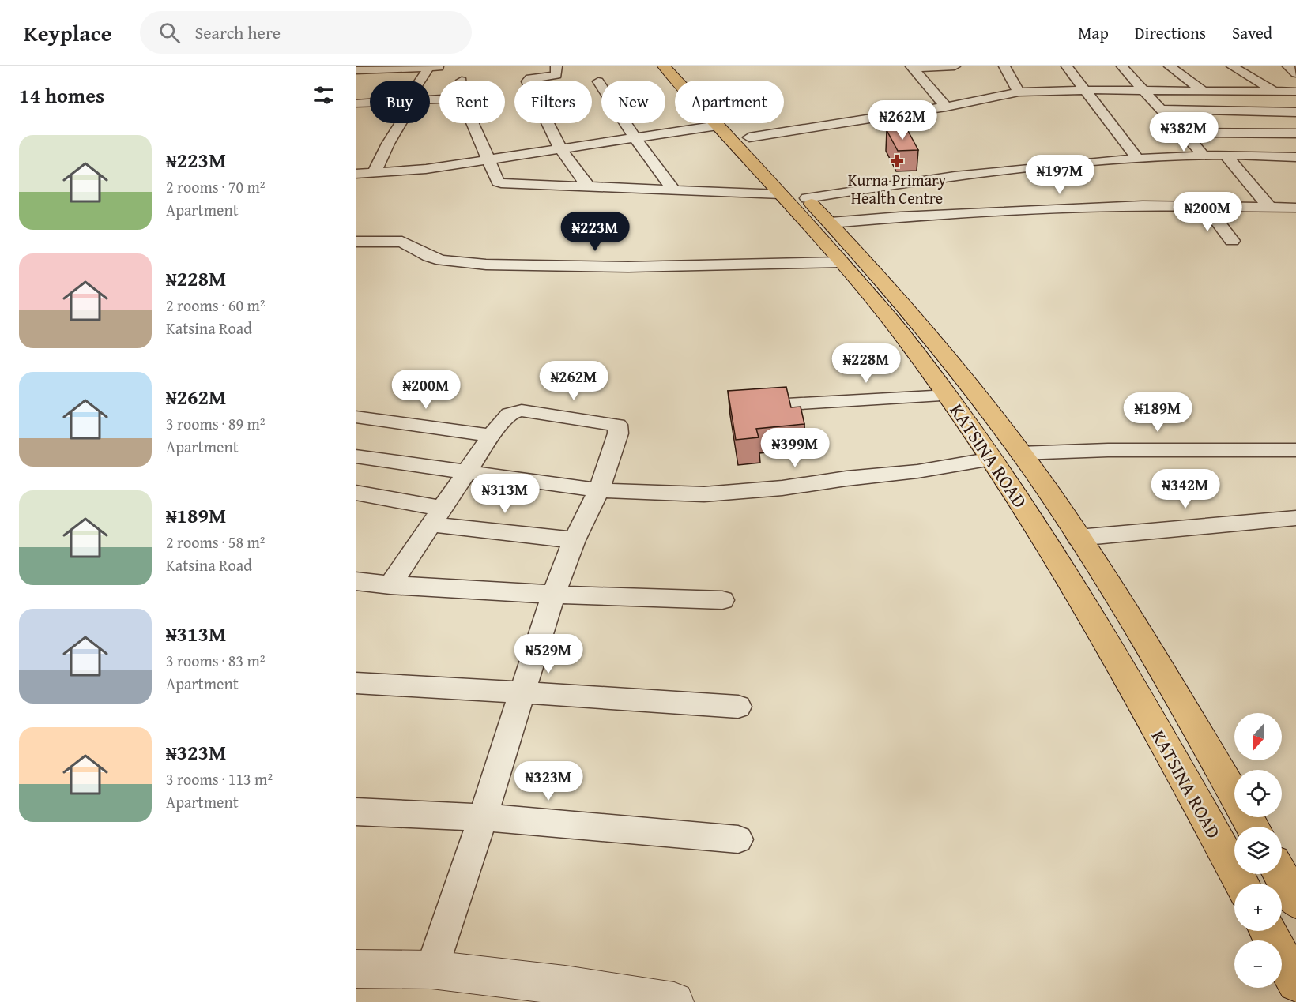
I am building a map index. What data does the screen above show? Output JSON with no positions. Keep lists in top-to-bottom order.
{
  "streets": {
    "highway": ["KATSINA ROAD"]
  },
  "places": {
    "health": ["Kurna Primary Health Centre"]
  },
  "north": "bottom",
  "page": {
    "header": "Keyplace",
    "search": "Search here",
    "nav": ["Map", "Directions", "Saved"],
    "heading": "14 homes",
    "chip": [
      "Buy",
      "Rent",
      "Filters",
      "New",
      "Apartment"
    ],
    "price": [
      "₦262M",
      "₦382M",
      "₦197M",
      "₦200M",
      "₦223M",
      "₦228M",
      "₦262M",
      "₦200M",
      "₦189M",
      "₦399M",
      "₦342M",
      "₦313M",
      "₦529M",
      "₦323M"
    ],
    "list": [
      {
        "name": "₦223M",
        "note": "2 rooms · 70 m² · Apartment"
      },
      {
        "name": "₦228M",
        "note": "2 rooms · 60 m² · Katsina Road"
      },
      {
        "name": "₦262M",
        "note": "3 rooms · 89 m² · Apartment"
      },
      {
        "name": "₦189M",
        "note": "2 rooms · 58 m² · Katsina Road"
      },
      {
        "name": "₦313M",
        "note": "3 rooms · 83 m² · Apartment"
      },
      {
        "name": "₦323M",
        "note": "3 rooms · 113 m² · Apartment"
      }
    ],
    "map_buttons": ["+", "−"]
  }
}
